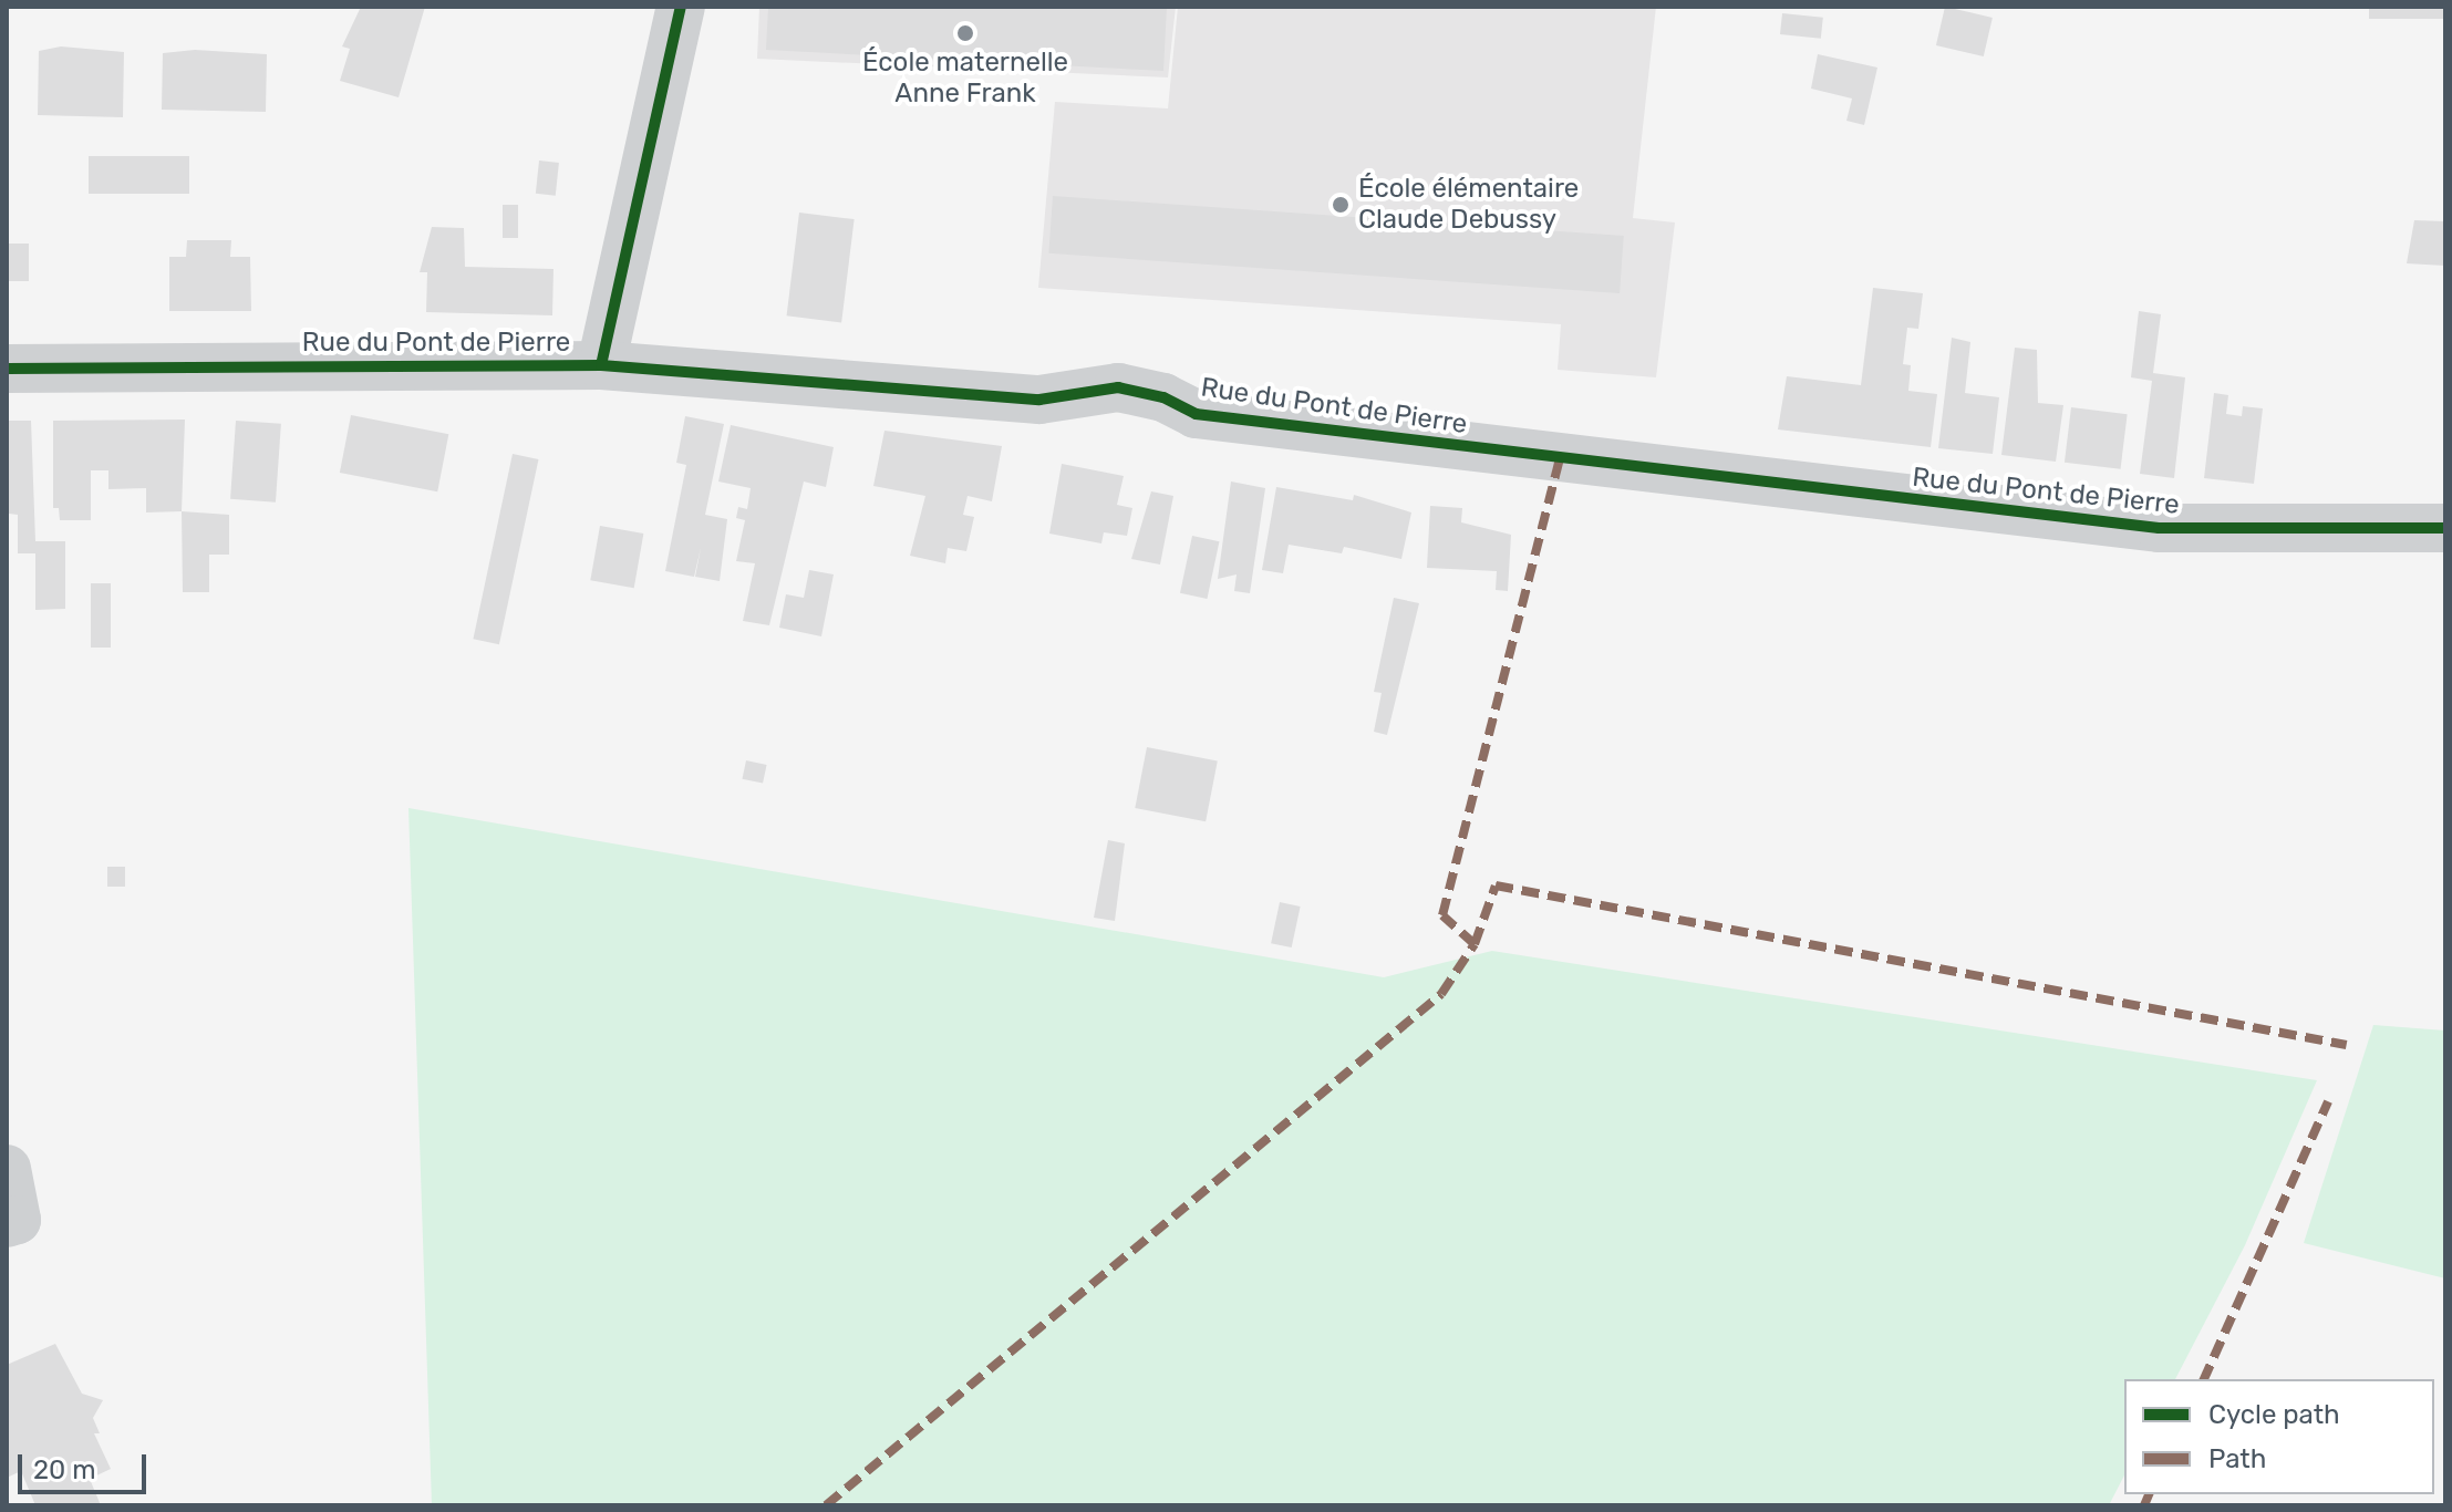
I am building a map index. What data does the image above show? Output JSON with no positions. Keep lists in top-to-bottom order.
{
  "streets": {
    "street": ["Rue du Pont de Pierre"]
  },
  "places": ["École maternelle Anne Frank", "École élémentaire Claude Debussy"],
  "legend": ["Cycle path", "Path"],
  "scale_bar": "20 m"
}
